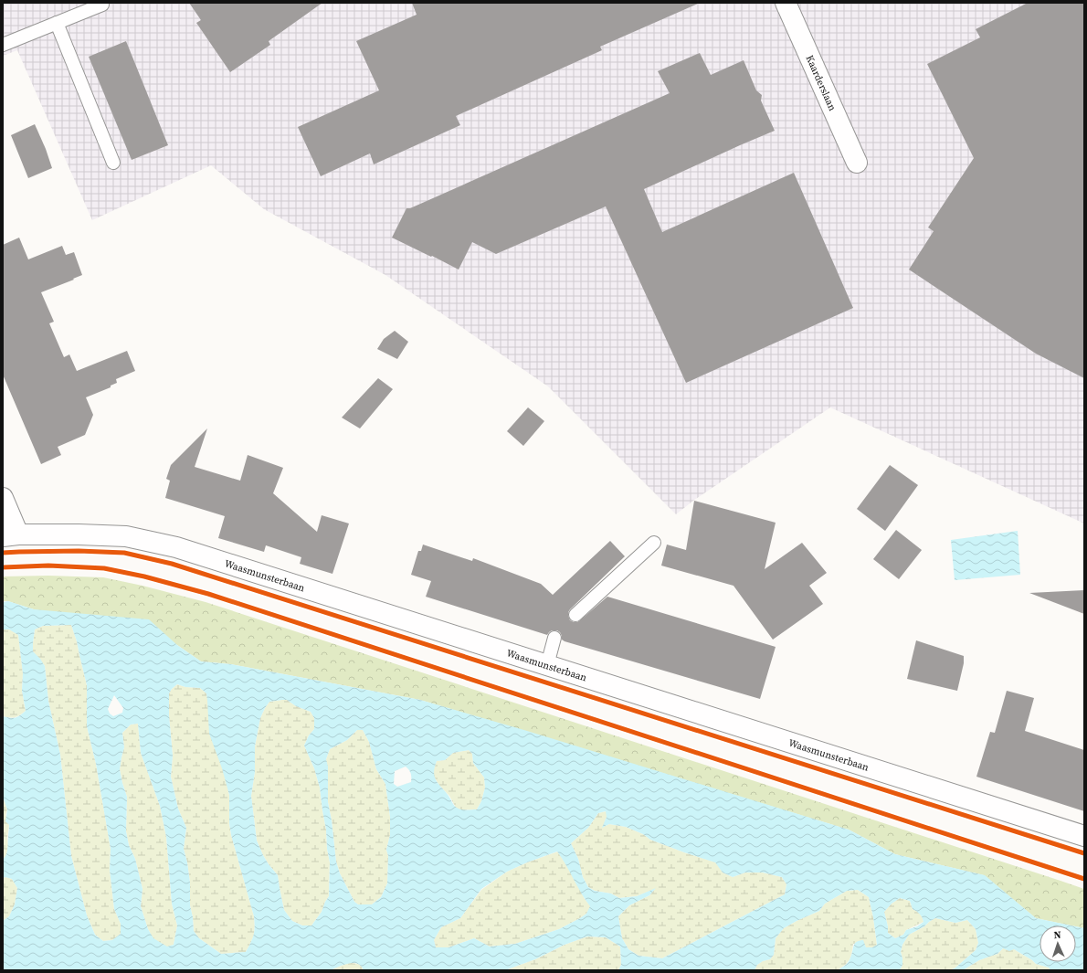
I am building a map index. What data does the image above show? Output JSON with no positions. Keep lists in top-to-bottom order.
{
  "streets": {
    "street": ["Kaarderslaan", "Waasmunsterbaan"]
  },
  "north": "top"
}
